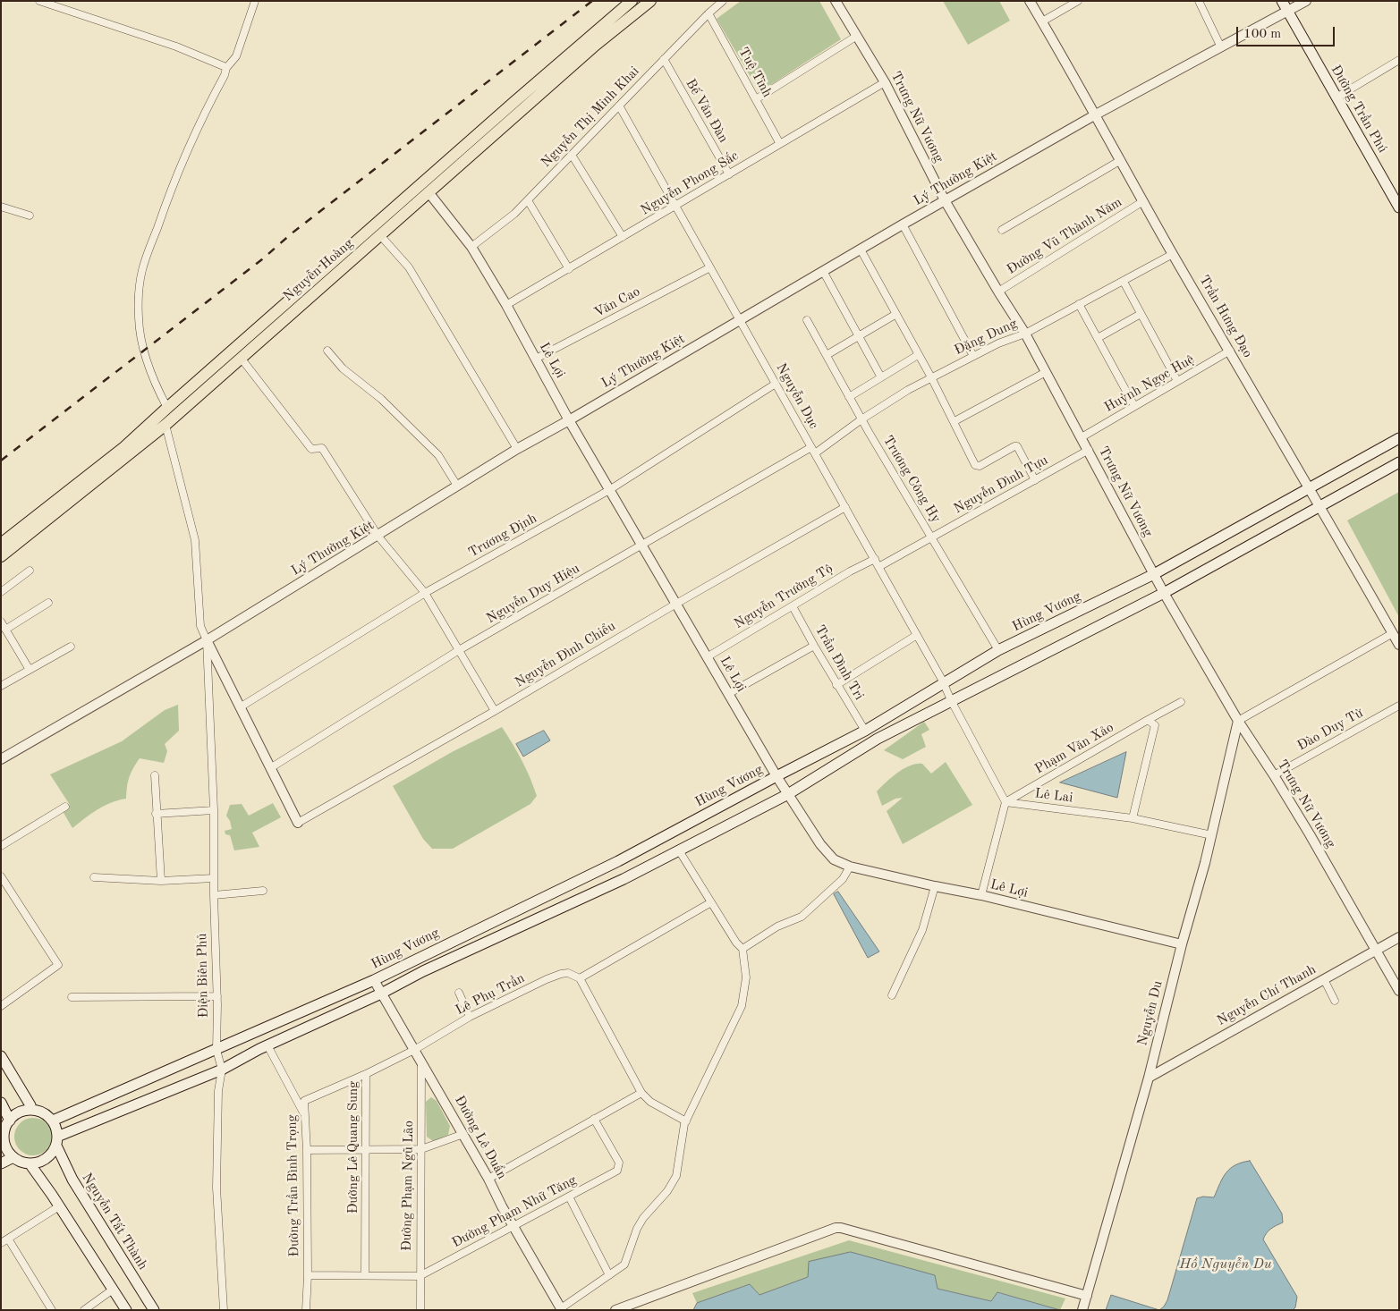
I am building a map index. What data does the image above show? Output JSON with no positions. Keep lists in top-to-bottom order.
{
  "streets": {
    "highway": ["Nguyễn Hoàng"],
    "main road": ["Đường Trần Phú", "Hùng Vương", "Nguyễn Tất Thành"],
    "street": [
      "Tuệ Tĩnh",
      "Bế Văn Đàn",
      "Nguyễn Thị Minh Khai",
      "Trưng Nữ Vương",
      "Lý Thường Kiệt",
      "Nguyễn Phong Sắc",
      "Đường Vũ Thành Năm",
      "Văn Cao",
      "Trần Hưng Đạo",
      "Đặng Dung",
      "Lê Lợi",
      "Huỳnh Ngọc Huệ",
      "Nguyễn Dục",
      "Trương Công Hy",
      "Nguyễn Đình Tựu",
      "Trương Định",
      "Nguyễn Duy Hiệu",
      "Nguyễn Trường Tộ",
      "Nguyễn Đình Chiểu",
      "Trần Đình Tri",
      "Đào Duy Từ",
      "Phạm Văn Xảo",
      "Lê Lai",
      "Điện Biên Phủ",
      "Lê Phụ Trần",
      "Nguyễn Chí Thanh",
      "Nguyễn Du",
      "Đường Lê Duẩn",
      "Đường Lê Quang Sung",
      "Đường Trần Bình Trọng",
      "Đường Phạm Ngũ Lão",
      "Đường Phạm Nhữ Tăng"
    ]
  },
  "crossings": [
    ["Tuệ Tĩnh", "Nguyễn Thị Minh Khai"],
    ["Tuệ Tĩnh", "Nguyễn Phong Sắc"],
    ["Đường Trần Phú", "Lý Thường Kiệt"],
    ["Bế Văn Đàn", "Nguyễn Thị Minh Khai"],
    ["Bế Văn Đàn", "Nguyễn Phong Sắc"],
    ["Nguyễn Thị Minh Khai", "Lê Lợi"],
    ["Nguyễn Thị Minh Khai", "Nguyễn Dục"],
    ["Trưng Nữ Vương", "Lý Thường Kiệt"],
    ["Trưng Nữ Vương", "Nguyễn Phong Sắc"],
    ["Trưng Nữ Vương", "Đường Vũ Thành Năm"],
    ["Trưng Nữ Vương", "Đặng Dung"],
    ["Trưng Nữ Vương", "Huỳnh Ngọc Huệ"],
    ["Trưng Nữ Vương", "Nguyễn Đình Tựu"],
    ["Trưng Nữ Vương", "Hùng Vương"],
    ["Trưng Nữ Vương", "Đào Duy Từ"],
    ["Trưng Nữ Vương", "Nguyễn Chí Thanh"],
    ["Trưng Nữ Vương", "Nguyễn Du"],
    ["Lý Thường Kiệt", "Trần Hưng Đạo"],
    ["Lý Thường Kiệt", "Lê Lợi"],
    ["Lý Thường Kiệt", "Nguyễn Dục"],
    ["Lý Thường Kiệt", "Điện Biên Phủ"],
    ["Nguyễn Phong Sắc", "Lê Lợi"],
    ["Nguyễn Phong Sắc", "Nguyễn Dục"],
    ["Đường Vũ Thành Năm", "Trần Hưng Đạo"],
    ["Nguyễn Hoàng", "Lê Lợi"],
    ["Nguyễn Hoàng", "Điện Biên Phủ"],
    ["Văn Cao", "Lê Lợi"],
    ["Văn Cao", "Nguyễn Dục"],
    ["Trần Hưng Đạo", "Đặng Dung"],
    ["Trần Hưng Đạo", "Huỳnh Ngọc Huệ"],
    ["Trần Hưng Đạo", "Hùng Vương"],
    ["Đặng Dung", "Nguyễn Dục"],
    ["Đặng Dung", "Trương Công Hy"],
    ["Đặng Dung", "Nguyễn Duy Hiệu"],
    ["Lê Lợi", "Trương Định"],
    ["Lê Lợi", "Nguyễn Duy Hiệu"],
    ["Lê Lợi", "Nguyễn Trường Tộ"],
    ["Lê Lợi", "Hùng Vương"],
    ["Lê Lợi", "Nguyễn Đình Chiểu"],
    ["Lê Lợi", "Nguyễn Du"],
    ["Nguyễn Dục", "Nguyễn Đình Tựu"],
    ["Nguyễn Dục", "Trương Định"],
    ["Nguyễn Dục", "Nguyễn Duy Hiệu"],
    ["Nguyễn Dục", "Nguyễn Trường Tộ"],
    ["Nguyễn Dục", "Hùng Vương"],
    ["Nguyễn Dục", "Nguyễn Đình Chiểu"],
    ["Trương Công Hy", "Nguyễn Đình Tựu"],
    ["Trương Công Hy", "Hùng Vương"],
    ["Nguyễn Trường Tộ", "Trần Đình Tri"],
    ["Hùng Vương", "Trần Đình Tri"],
    ["Hùng Vương", "Điện Biên Phủ"],
    ["Hùng Vương", "Đường Lê Duẩn"],
    ["Hùng Vương", "Nguyễn Tất Thành"],
    ["Phạm Văn Xảo", "Lê Lai"],
    ["Lê Lai", "Nguyễn Du"],
    ["Lê Phụ Trần", "Đường Lê Duẩn"],
    ["Lê Phụ Trần", "Đường Lê Quang Sung"],
    ["Nguyễn Chí Thanh", "Nguyễn Du"],
    ["Đường Lê Duẩn", "Đường Lê Quang Sung"],
    ["Đường Lê Duẩn", "Đường Phạm Ngũ Lão"],
    ["Đường Lê Duẩn", "Đường Phạm Nhữ Tăng"],
    ["Đường Lê Quang Sung", "Đường Trần Bình Trọng"],
    ["Đường Phạm Ngũ Lão", "Đường Phạm Nhữ Tăng"]
  ],
  "water": ["Hồ Nguyễn Du"],
  "scale_bar": "100 m"
}
